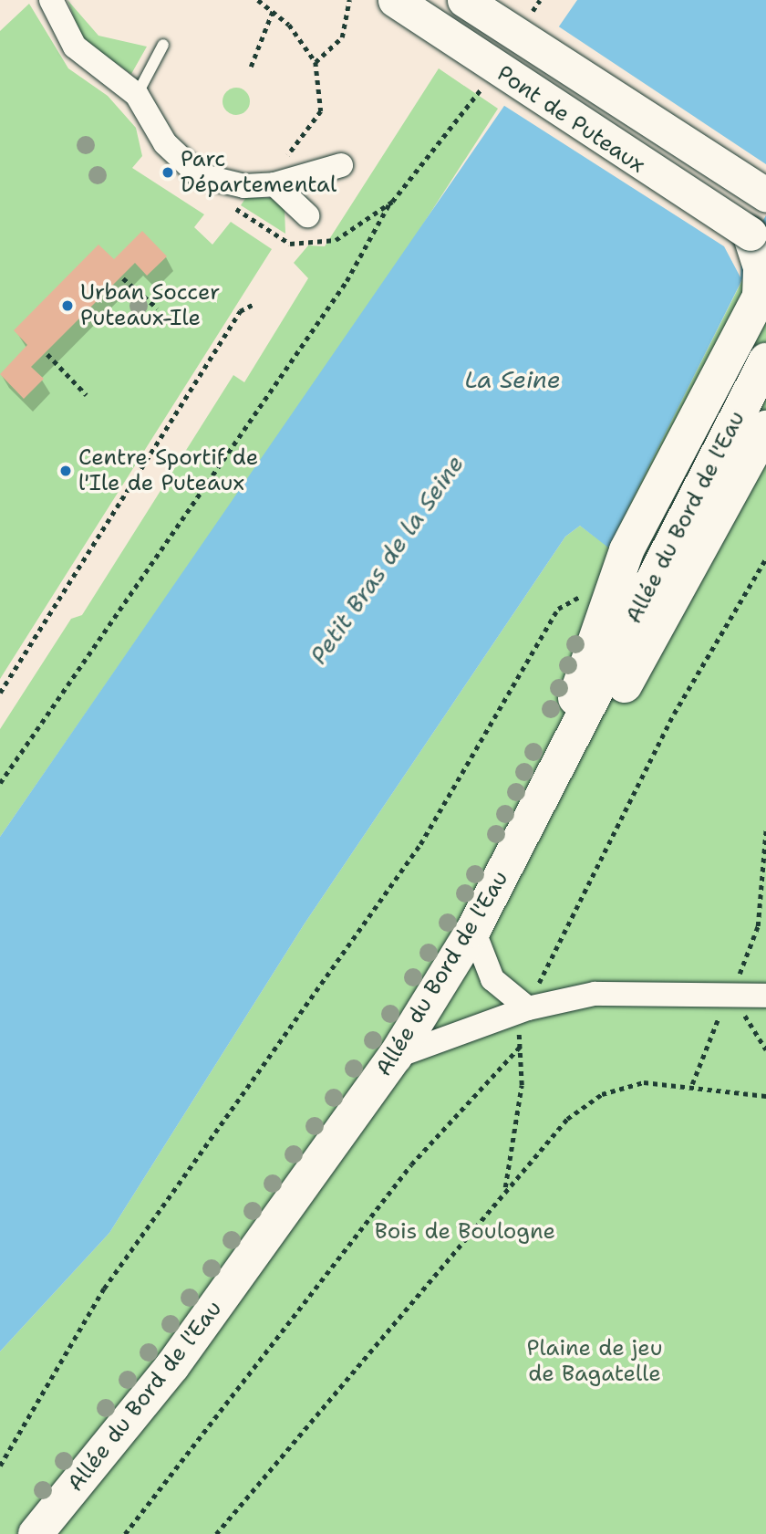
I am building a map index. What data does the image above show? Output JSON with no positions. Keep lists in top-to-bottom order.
{
  "streets": {
    "main road": ["Pont de Puteaux", "Allée du Bord de l'Eau"]
  },
  "water": ["La Seine", "Petit Bras de la Seine"],
  "parks": ["Bois de Boulogne", "Plaine de jeu de Bagatelle"],
  "places": ["Parc Départemental", "Urban Soccer Puteaux-Ile", "Centre Sportif de l'Ile de Puteaux"]
}
